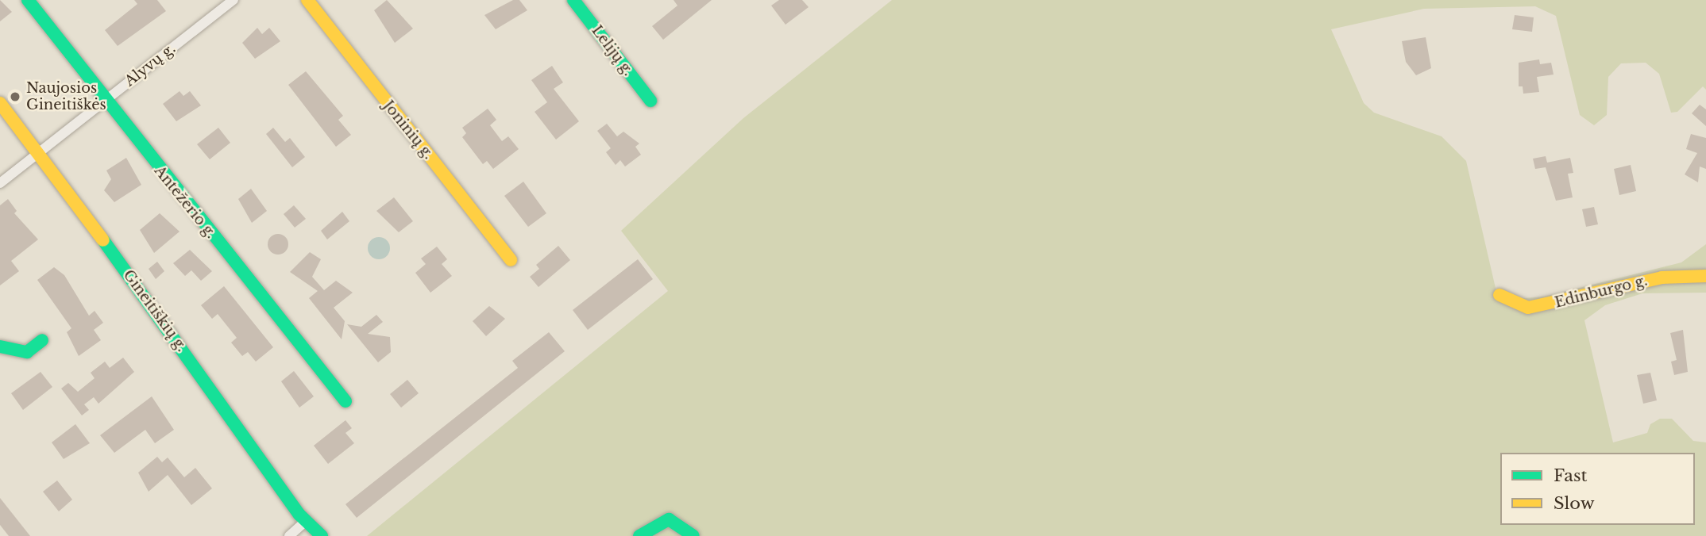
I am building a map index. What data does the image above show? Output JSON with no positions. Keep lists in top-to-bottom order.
{
  "streets": {
    "main road": [
      "Lelijų g.",
      "Joninių g.",
      "Antežerio g.",
      "Edinburgo g.",
      "Gineitiškių g."
    ],
    "street": ["Alyvų g."]
  },
  "crossings": [
    ["Alyvų g.", "Antežerio g."],
    ["Alyvų g.", "Gineitiškių g."]
  ],
  "places": ["Naujosios Gineitiškės"],
  "legend": ["Fast", "Slow"]
}
